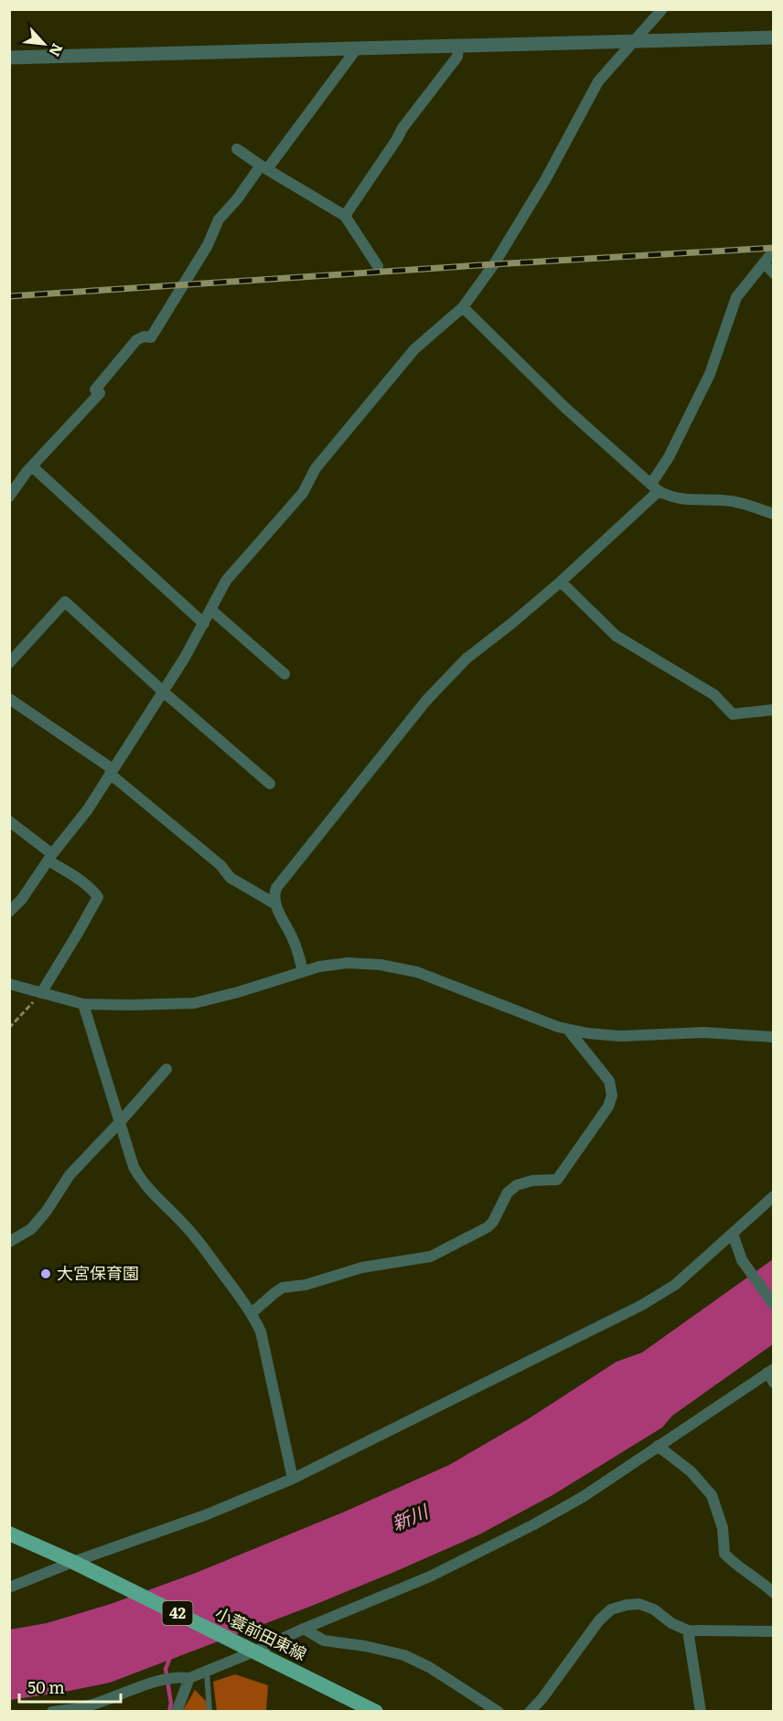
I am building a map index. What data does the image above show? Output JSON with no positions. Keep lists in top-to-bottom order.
{
  "streets": {
    "main road": ["42", "小蓑前田東線"]
  },
  "water": ["新川"],
  "places": ["大宮保育園"],
  "scale_bar": "50 m",
  "north": "bottom right"
}
